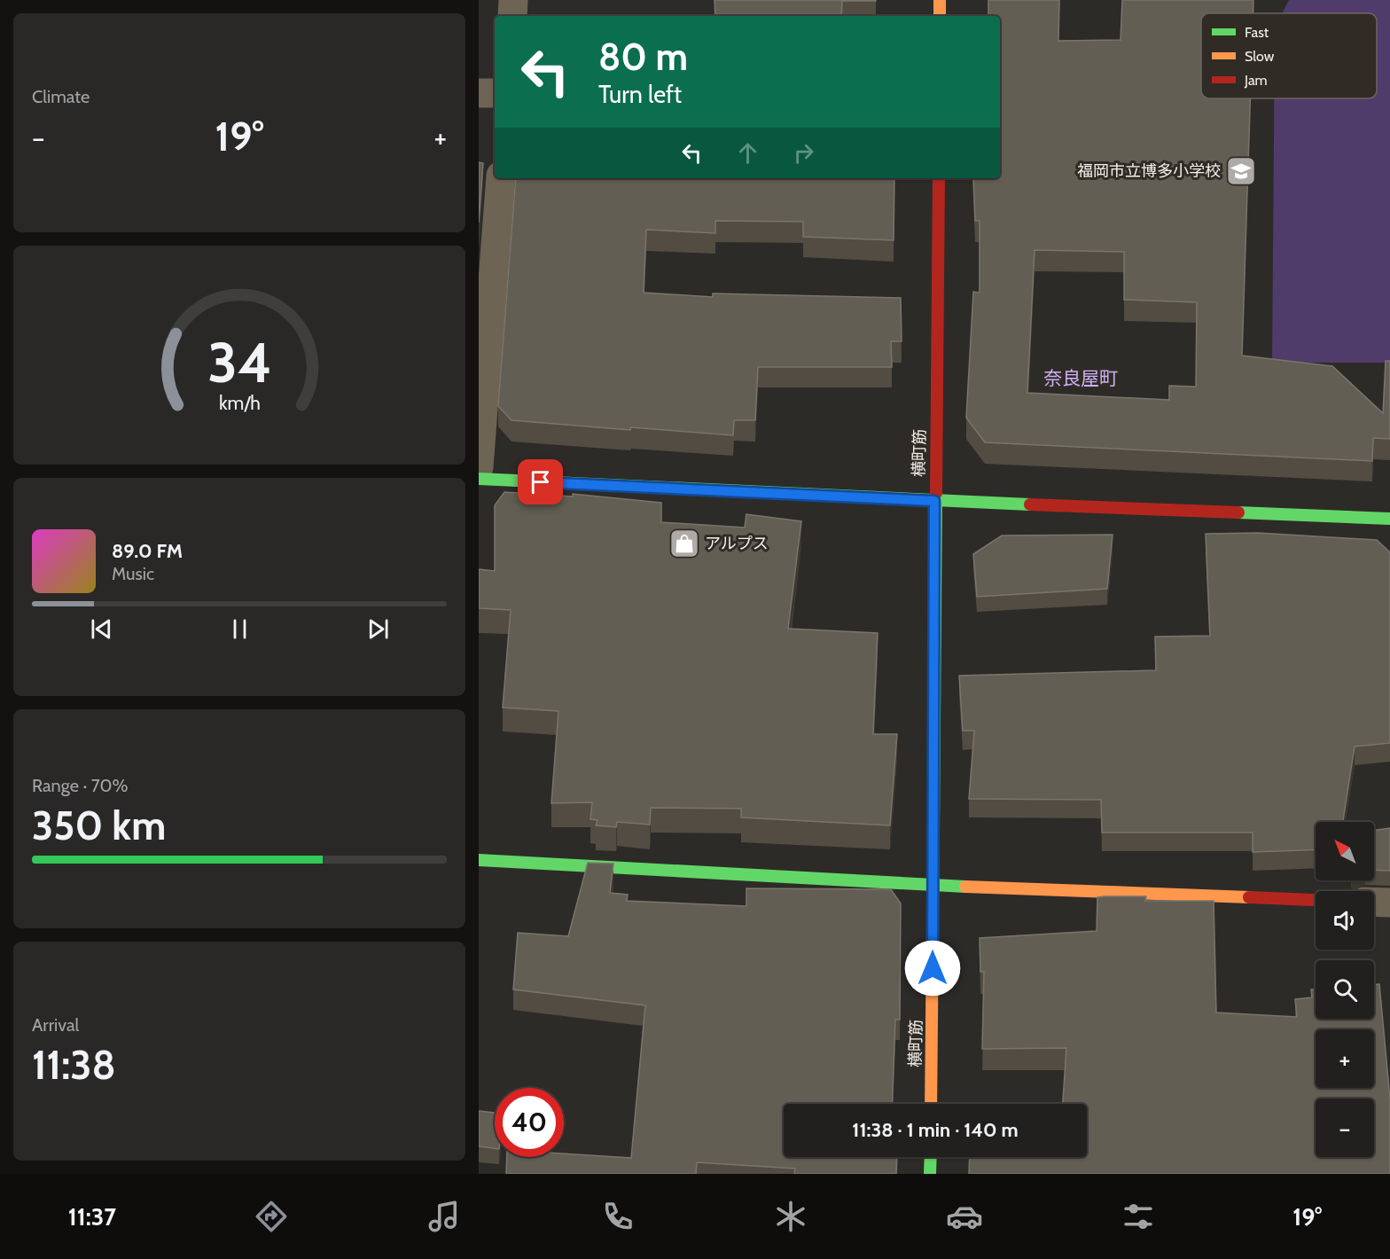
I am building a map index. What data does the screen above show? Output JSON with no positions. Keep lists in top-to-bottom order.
{
  "streets": {
    "street": ["横町筋"]
  },
  "districts": ["奈良屋町"],
  "places": {
    "school or university": ["福岡市立博多小学校"],
    "shop": ["アルプス"]
  },
  "legend": ["Fast", "Slow", "Jam"],
  "north": "top left",
  "page": {
    "tile": [
      "Climate",
      ["Range · 70%", "350 km"],
      ["Arrival", "11:38"]
    ],
    "turn": ["80 m", "Turn left"],
    "heat": ["−", "19°", "+"],
    "song": ["89.0 FM", "Music"],
    "map_buttons": ["+", "−"],
    "limit": "40",
    "trip": "11:38 · 1 min · 140 m",
    "tabs": ["11:37", "19°"],
    "gauge": ["34", "km/h"]
  }
}
